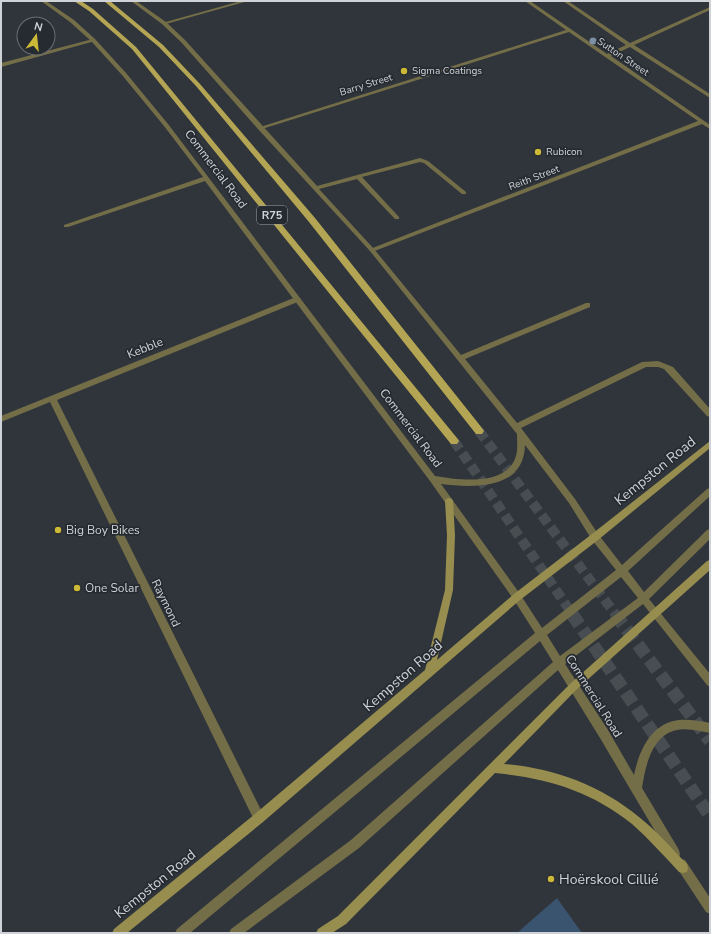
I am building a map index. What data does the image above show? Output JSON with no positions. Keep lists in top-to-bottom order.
{
  "streets": {
    "main road": ["Commercial Road", "R75", "Kempston Road"],
    "street": [
      "Sutton Street",
      "Barry Street",
      "Reith Street",
      "Kebble",
      "Raymond"
    ]
  },
  "crossings": [
    ["Sutton Street", "Barry Street"],
    ["Sutton Street", "Reith Street"],
    ["Commercial Road", "Kebble"],
    ["Commercial Road", "Kempston Road"],
    ["Kebble", "Raymond"],
    ["Kempston Road", "Raymond"]
  ],
  "places": [
    "Sigma Coatings",
    "Rubicon",
    "Big Boy Bikes",
    "One Solar",
    "Hoërskool Cillié"
  ],
  "north": "top"
}
